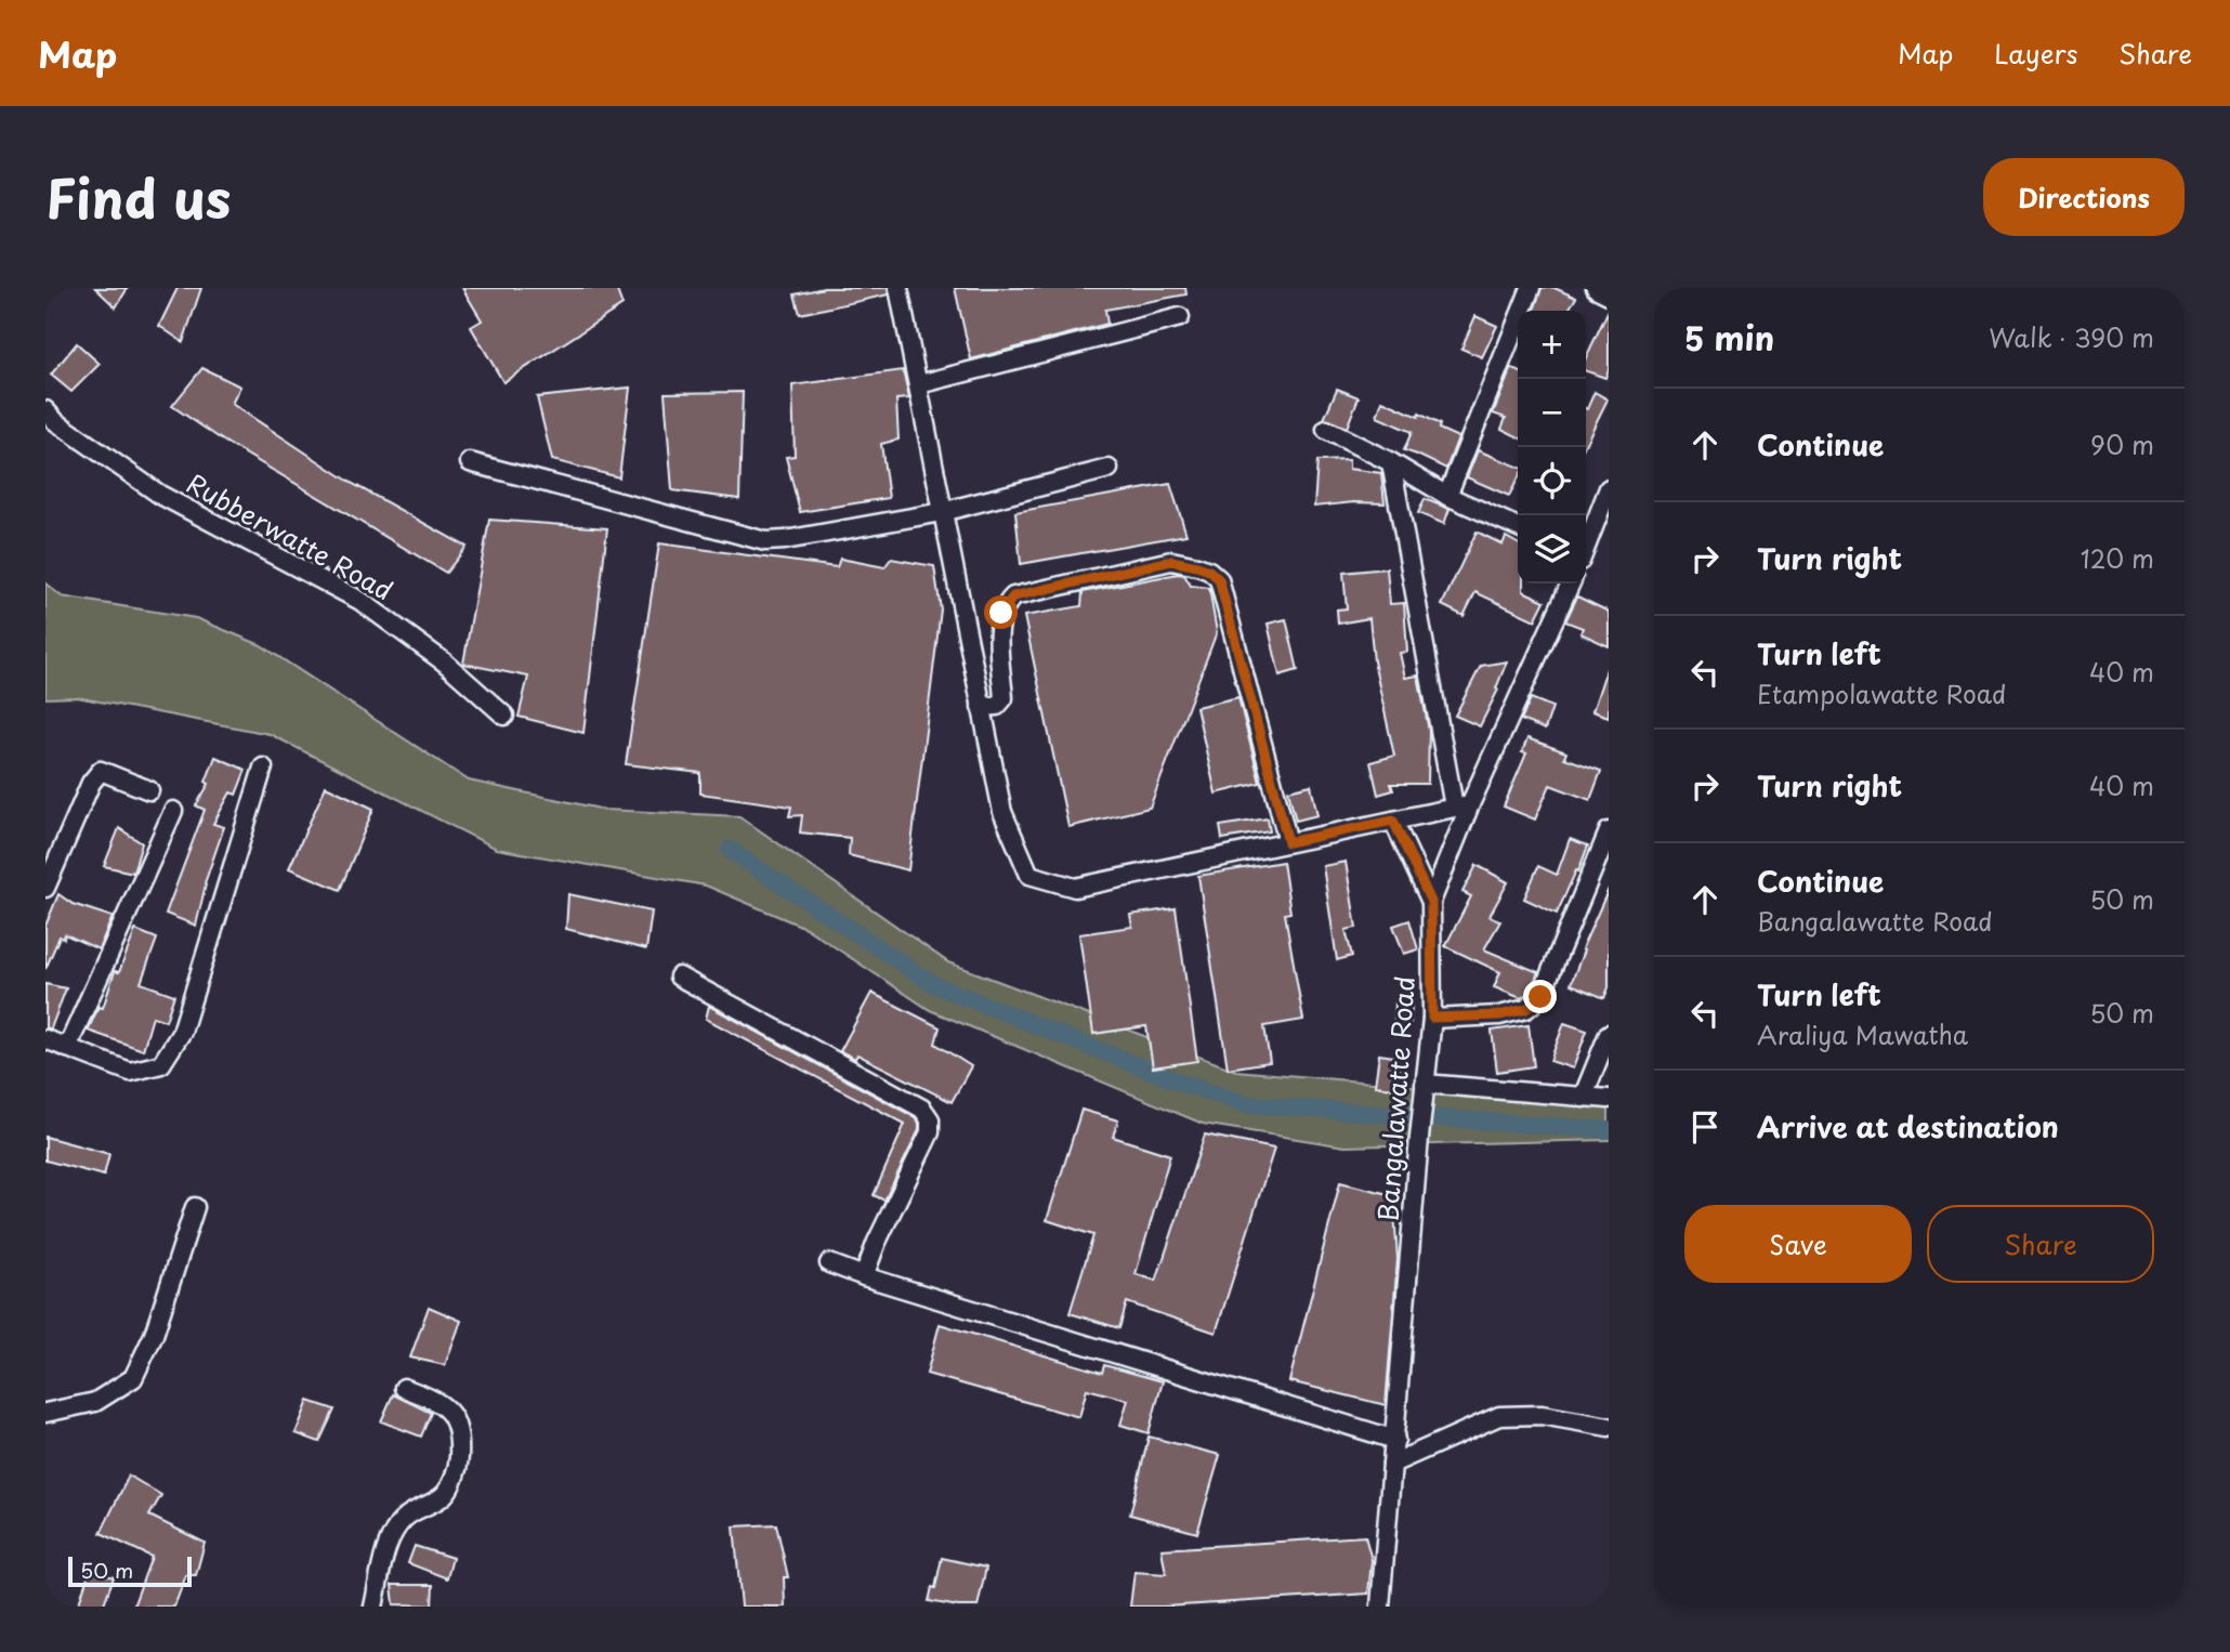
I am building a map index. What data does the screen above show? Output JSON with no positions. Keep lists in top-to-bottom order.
{
  "streets": {
    "street": ["Rubberwatte Road", "Bangalawatte Road"]
  },
  "scale_bar": "50 m",
  "page": {
    "header": "Map",
    "nav": ["Map", "Layers", "Share"],
    "title": "Find us",
    "buttons": [
      "Directions",
      ["Save", "Share"]
    ],
    "heading": ["5 min", "Walk · 390 m"],
    "map_buttons": ["+", "−"],
    "list": [
      ["Continue", "90 m"],
      ["Turn right", "120 m"],
      ["Turn left", "Etampolawatte Road", "40 m"],
      ["Turn right", "40 m"],
      ["Continue", "Bangalawatte Road", "50 m"],
      ["Turn left", "Araliya Mawatha", "50 m"],
      "Arrive at destination"
    ],
    "scale": "50 m"
  }
}
